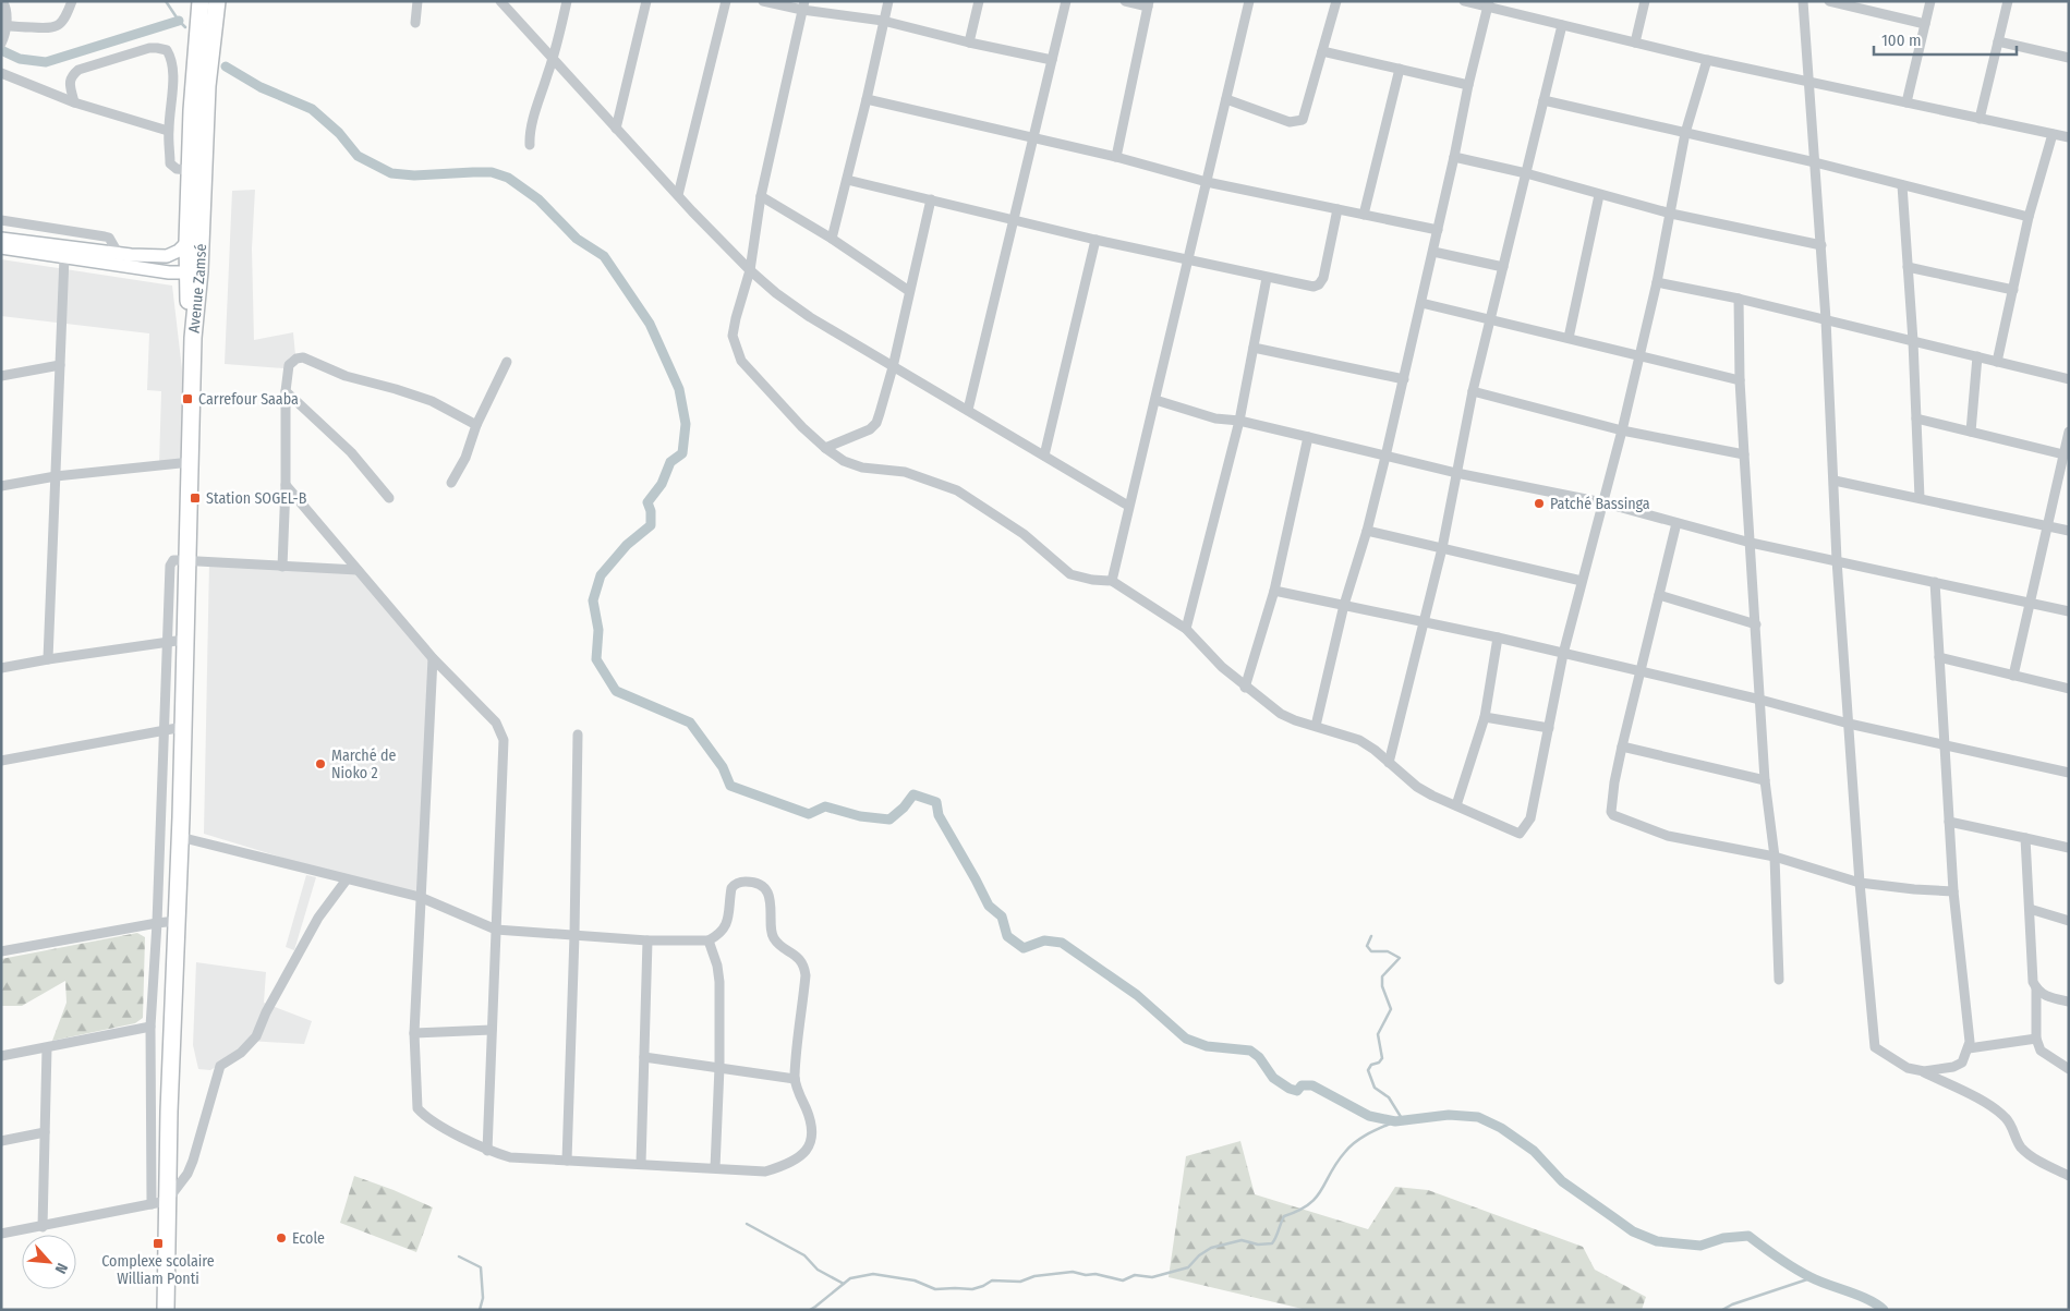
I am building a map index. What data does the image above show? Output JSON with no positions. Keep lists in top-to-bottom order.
{
  "streets": {
    "highway": ["Avenue Zamsé"]
  },
  "places": {
    "transit": ["Carrefour Saaba", "Station SOGEL-B", "Complexe scolaire William Ponti"],
    "other": ["Patché Bassinga", "Marché de Nioko 2", "Ecole"]
  },
  "scale_bar": "100 m",
  "north": "bottom right"
}
